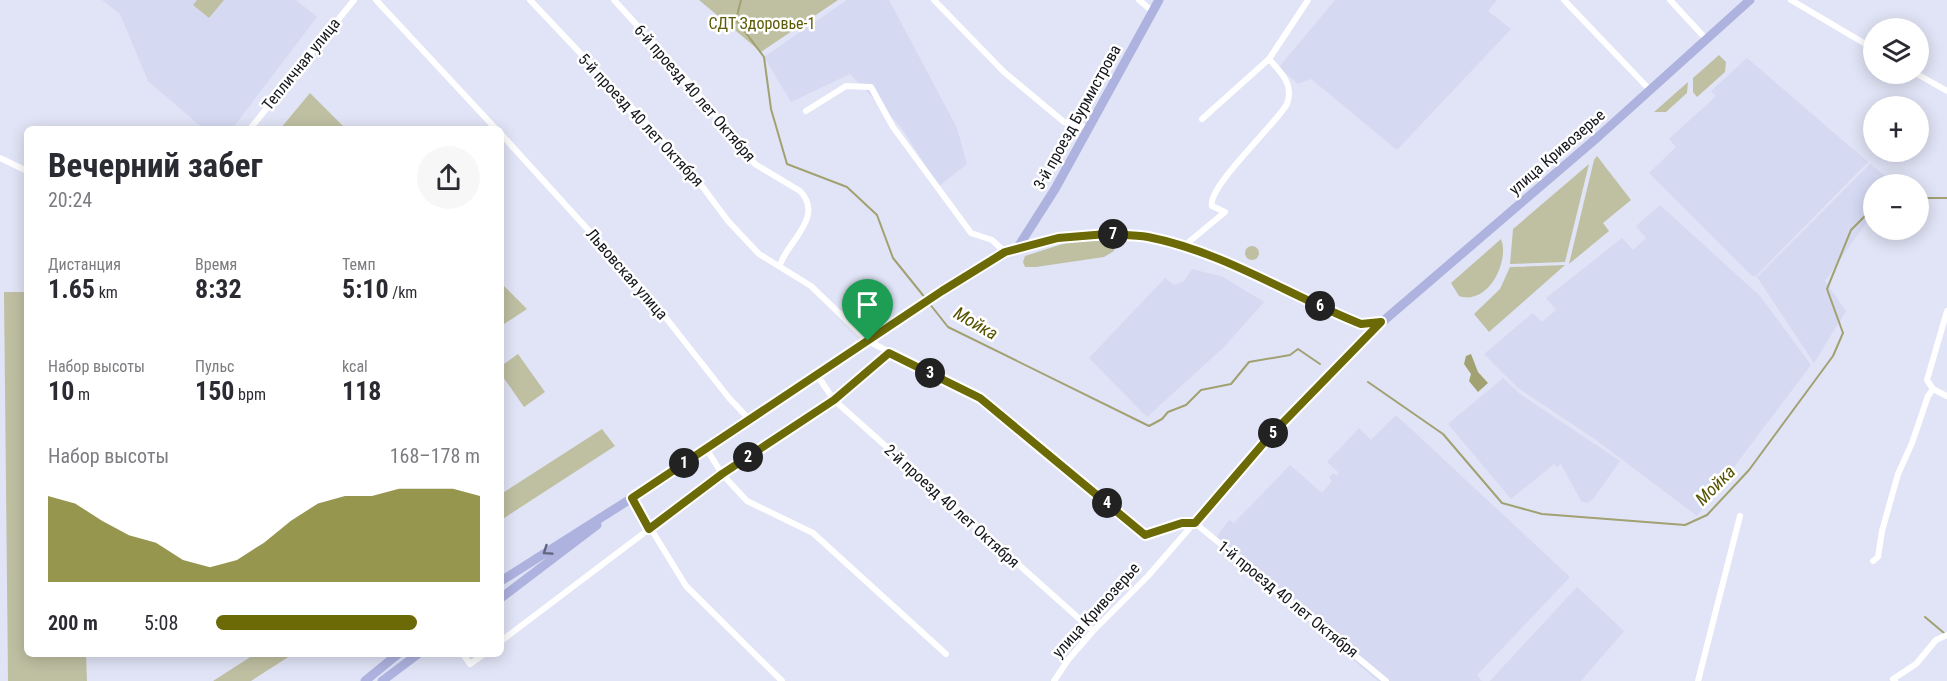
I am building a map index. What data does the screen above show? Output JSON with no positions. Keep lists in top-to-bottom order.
{
  "streets": {
    "main road": ["3-й проезд Бурмистрова", "улица Кривозерье"],
    "street": [
      "Тепличная улица",
      "6-й проезд 40 лет Октября",
      "5-й проезд 40 лет Октября",
      "Львовская улица",
      "2-й проезд 40 лет Октября",
      "1-й проезд 40 лет Октября"
    ]
  },
  "crossings": [
    ["6-й проезд 40 лет Октября", "5-й проезд 40 лет Октября"],
    ["улица Кривозерье", "2-й проезд 40 лет Октября"],
    ["улица Кривозерье", "1-й проезд 40 лет Октября"]
  ],
  "water": ["Мойка"],
  "parks": ["СДТ Здоровье-1"],
  "page": {
    "map_buttons": ["+", "−"],
    "heading": ["Вечерний забег", "20:24"],
    "pins": [
      "7",
      "6",
      "3",
      "5",
      "2",
      "1",
      "4"
    ],
    "stats": [
      ["Дистанция", "1.65 km"],
      ["Время", "8:32"],
      ["Темп", "5:10 /km"],
      ["Набор высоты", "10 m"],
      ["Пульс", "150 bpm"],
      ["kcal", "118"]
    ],
    "chart": ["Набор высоты", "168–178 m"],
    "list": [
      {
        "name": "200 m",
        "note": "5:08"
      }
    ]
  }
}
